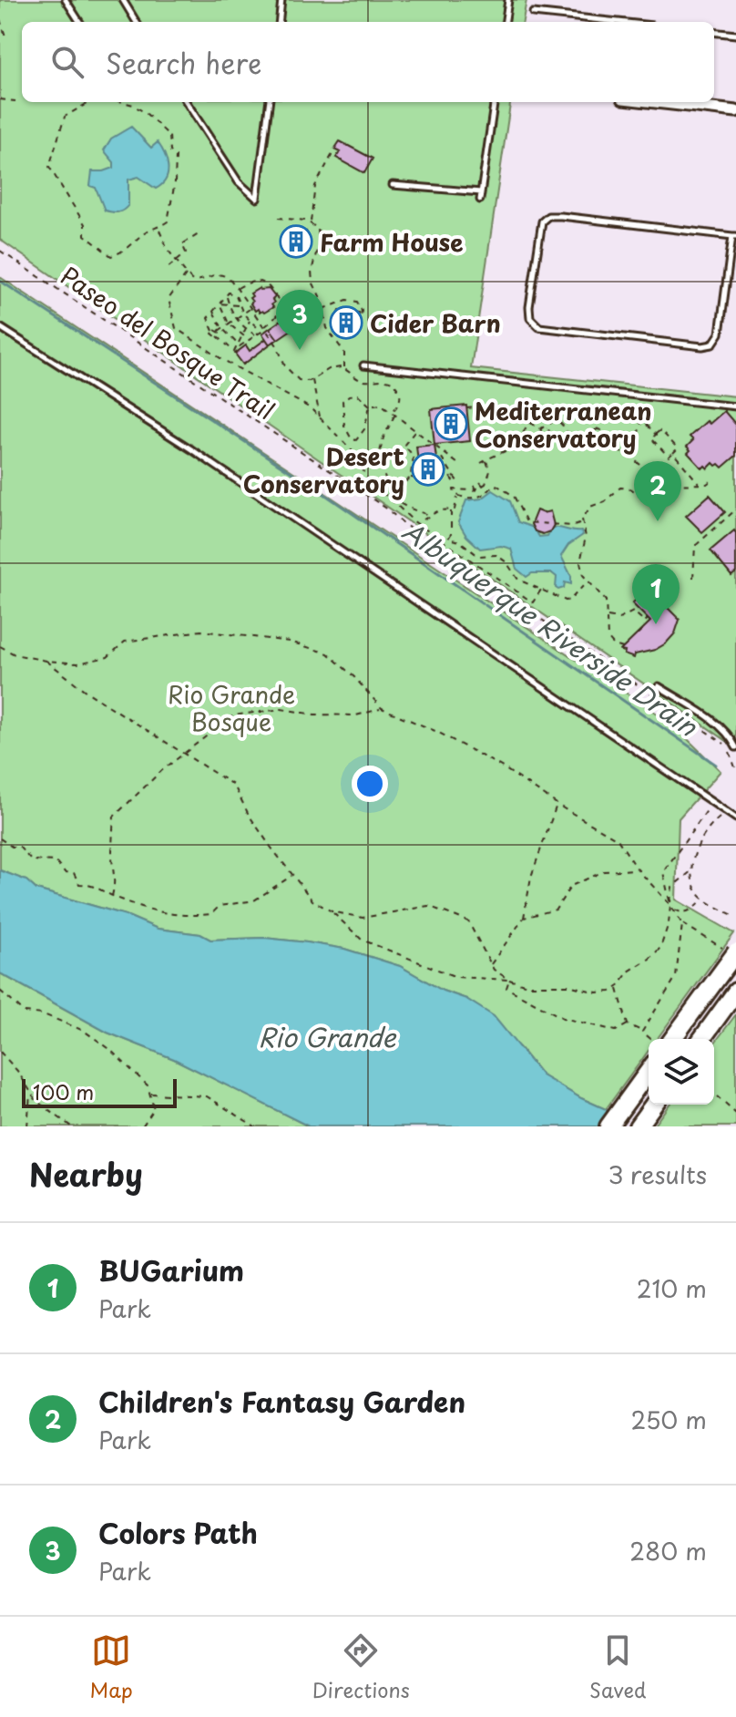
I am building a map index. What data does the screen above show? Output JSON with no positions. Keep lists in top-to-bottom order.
{
  "streets": {
    "path": ["Paseo del Bosque Trail"]
  },
  "water": ["Albuquerque Riverside Drain", "Rio Grande"],
  "parks": ["Rio Grande Bosque"],
  "places": {
    "building": [
      "Farm House",
      "Cider Barn",
      "Mediterranean Conservatory",
      "Desert Conservatory"
    ]
  },
  "scale_bar": "100 m",
  "page": {
    "search": "Search here",
    "pins": ["3", "2", "1"],
    "scale": "100 m",
    "heading": ["Nearby", "3 results"],
    "list": [
      {
        "mark": "1",
        "name": "BUGarium",
        "note": "Park",
        "value": "210 m"
      },
      {
        "mark": "2",
        "name": "Children's Fantasy Garden",
        "note": "Park",
        "value": "250 m"
      },
      {
        "mark": "3",
        "name": "Colors Path",
        "note": "Park",
        "value": "280 m"
      }
    ],
    "nav": ["Map", "Directions", "Saved"]
  }
}
